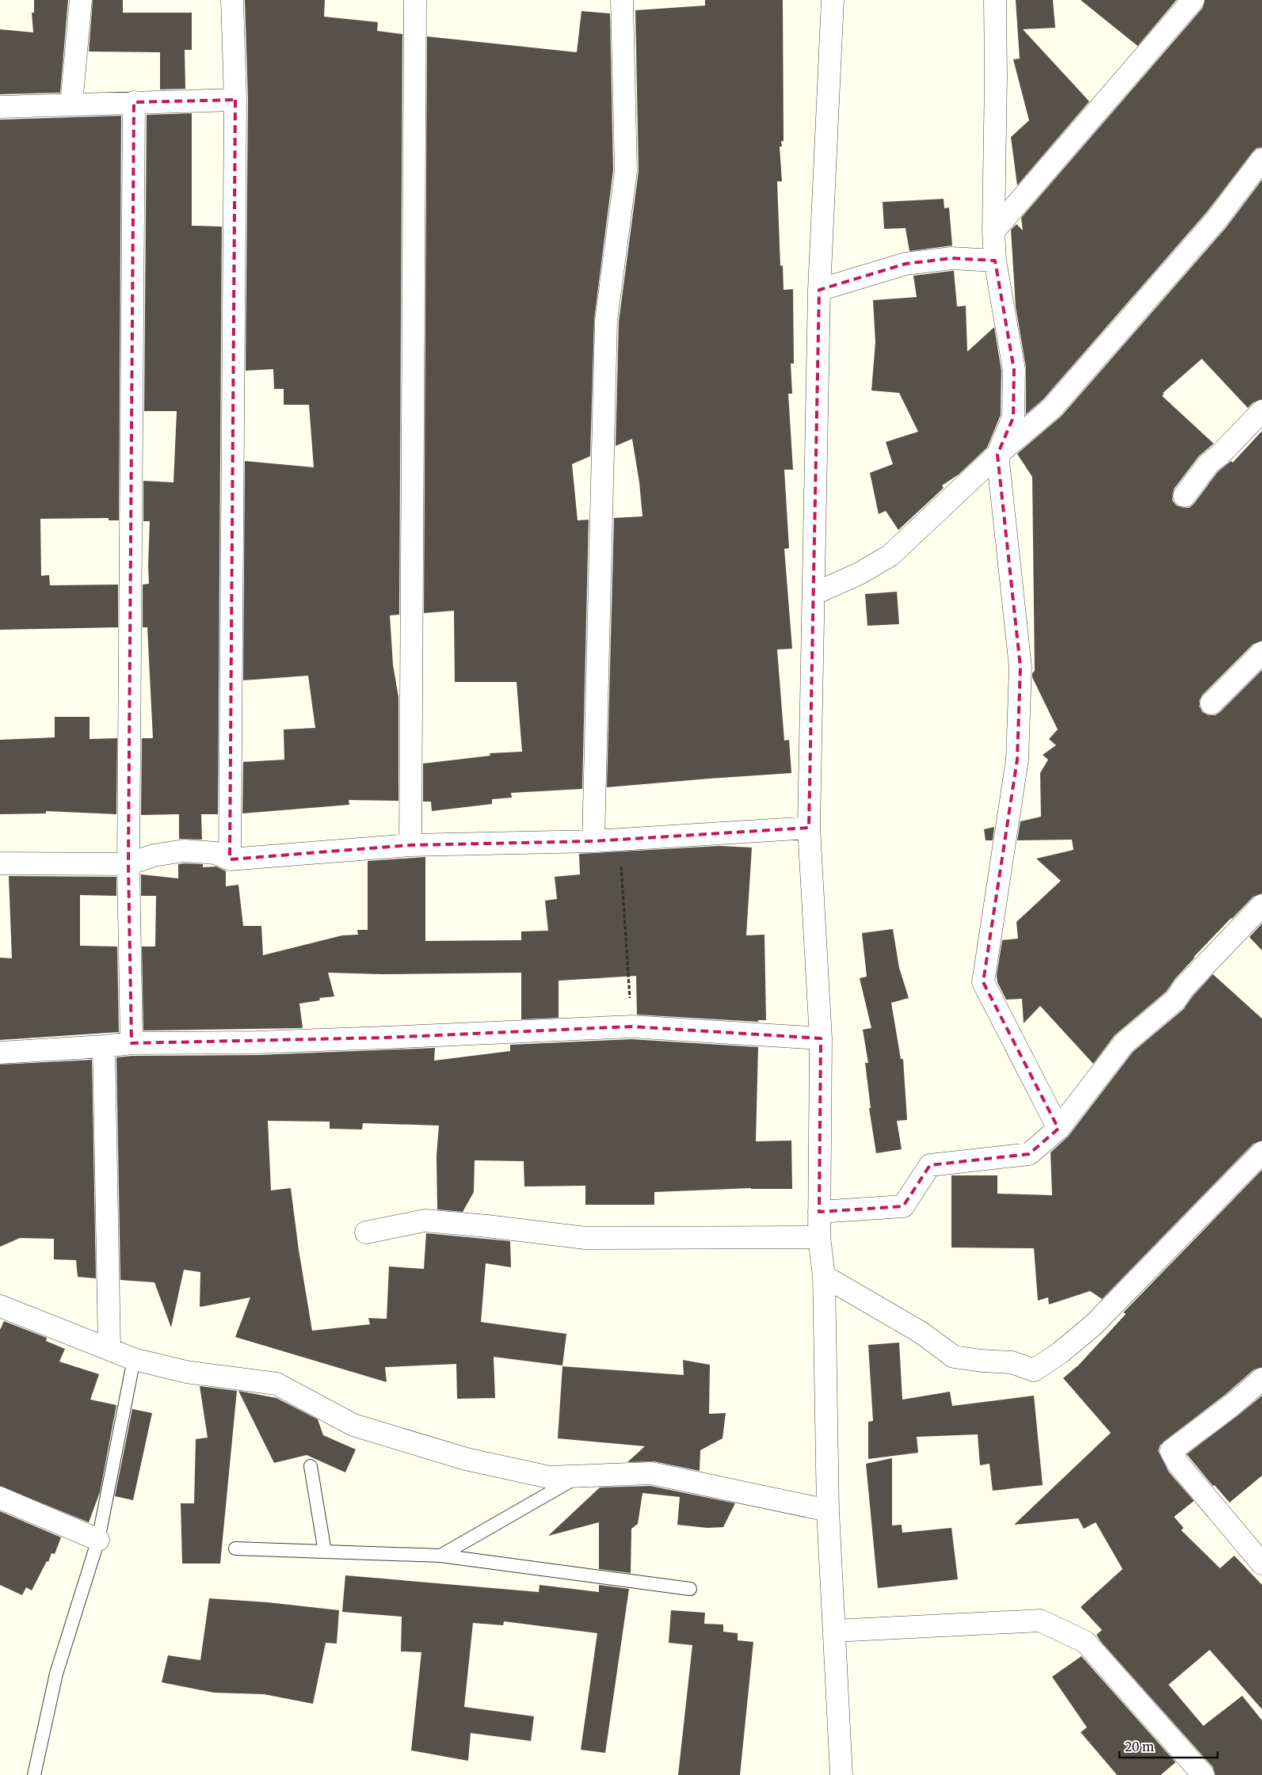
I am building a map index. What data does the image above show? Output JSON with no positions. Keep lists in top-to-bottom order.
{
  "scale_bar": "20 m"
}
